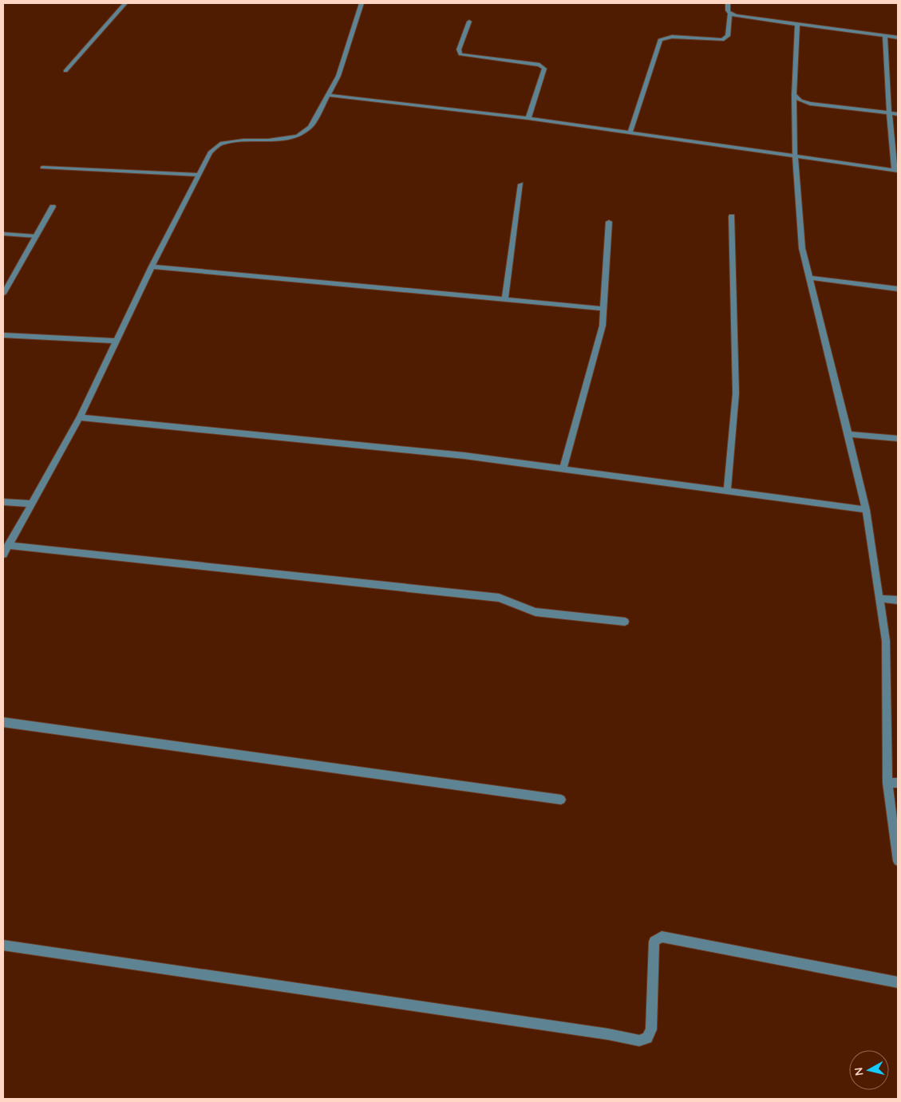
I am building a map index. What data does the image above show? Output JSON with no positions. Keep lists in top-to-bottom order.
{
  "north": "left"
}
